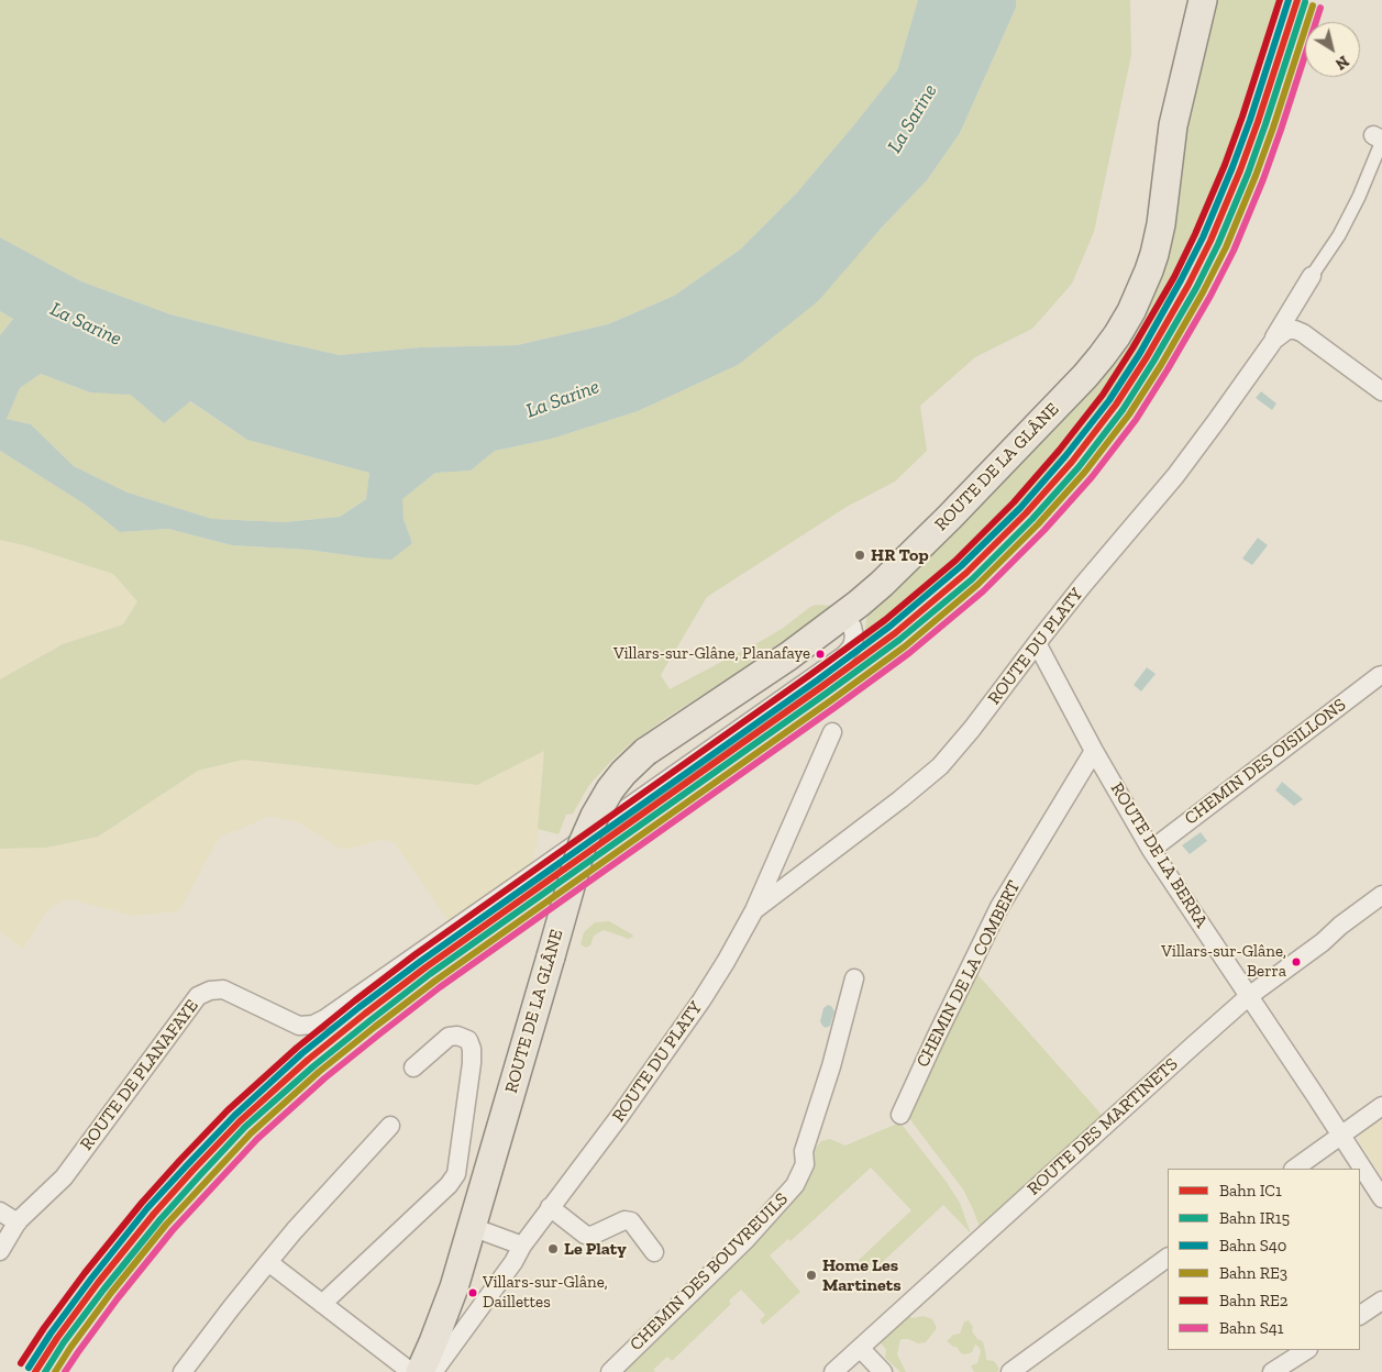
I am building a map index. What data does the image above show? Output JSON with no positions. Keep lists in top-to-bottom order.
{
  "streets": {
    "main road": ["ROUTE DE LA GLÂNE"],
    "street": [
      "ROUTE DU PLATY",
      "CHEMIN DES OISILLONS",
      "ROUTE DE LA BERRA",
      "CHEMIN DE LA COMBERT",
      "ROUTE DE PLANAFAYE",
      "ROUTE DES MARTINETS",
      "CHEMIN DES BOUVREUILS"
    ]
  },
  "crossings": [
    ["ROUTE DE LA GLÂNE", "ROUTE DU PLATY"],
    ["ROUTE DE LA GLÂNE", "ROUTE DE PLANAFAYE"],
    ["ROUTE DU PLATY", "ROUTE DE LA BERRA"],
    ["CHEMIN DES OISILLONS", "ROUTE DE LA BERRA"],
    ["ROUTE DE LA BERRA", "CHEMIN DE LA COMBERT"],
    ["ROUTE DE LA BERRA", "ROUTE DES MARTINETS"]
  ],
  "water": ["La Sarine"],
  "places": [
    "HR Top",
    "Villars-sur-Glâne, Planafaye",
    "Villars-sur-Glâne, Berra",
    "Le Platy",
    "Home Les Martinets",
    "Villars-sur-Glâne, Daillettes"
  ],
  "lines": [
    "rail line IC1",
    "rail line S40",
    "rail line RE2",
    "rail line IR15",
    "rail line RE3",
    "rail line S41"
  ],
  "legend": [
    "Bahn IC1",
    "Bahn IR15",
    "Bahn S40",
    "Bahn RE3",
    "Bahn RE2",
    "Bahn S41"
  ],
  "north": "bottom right"
}
